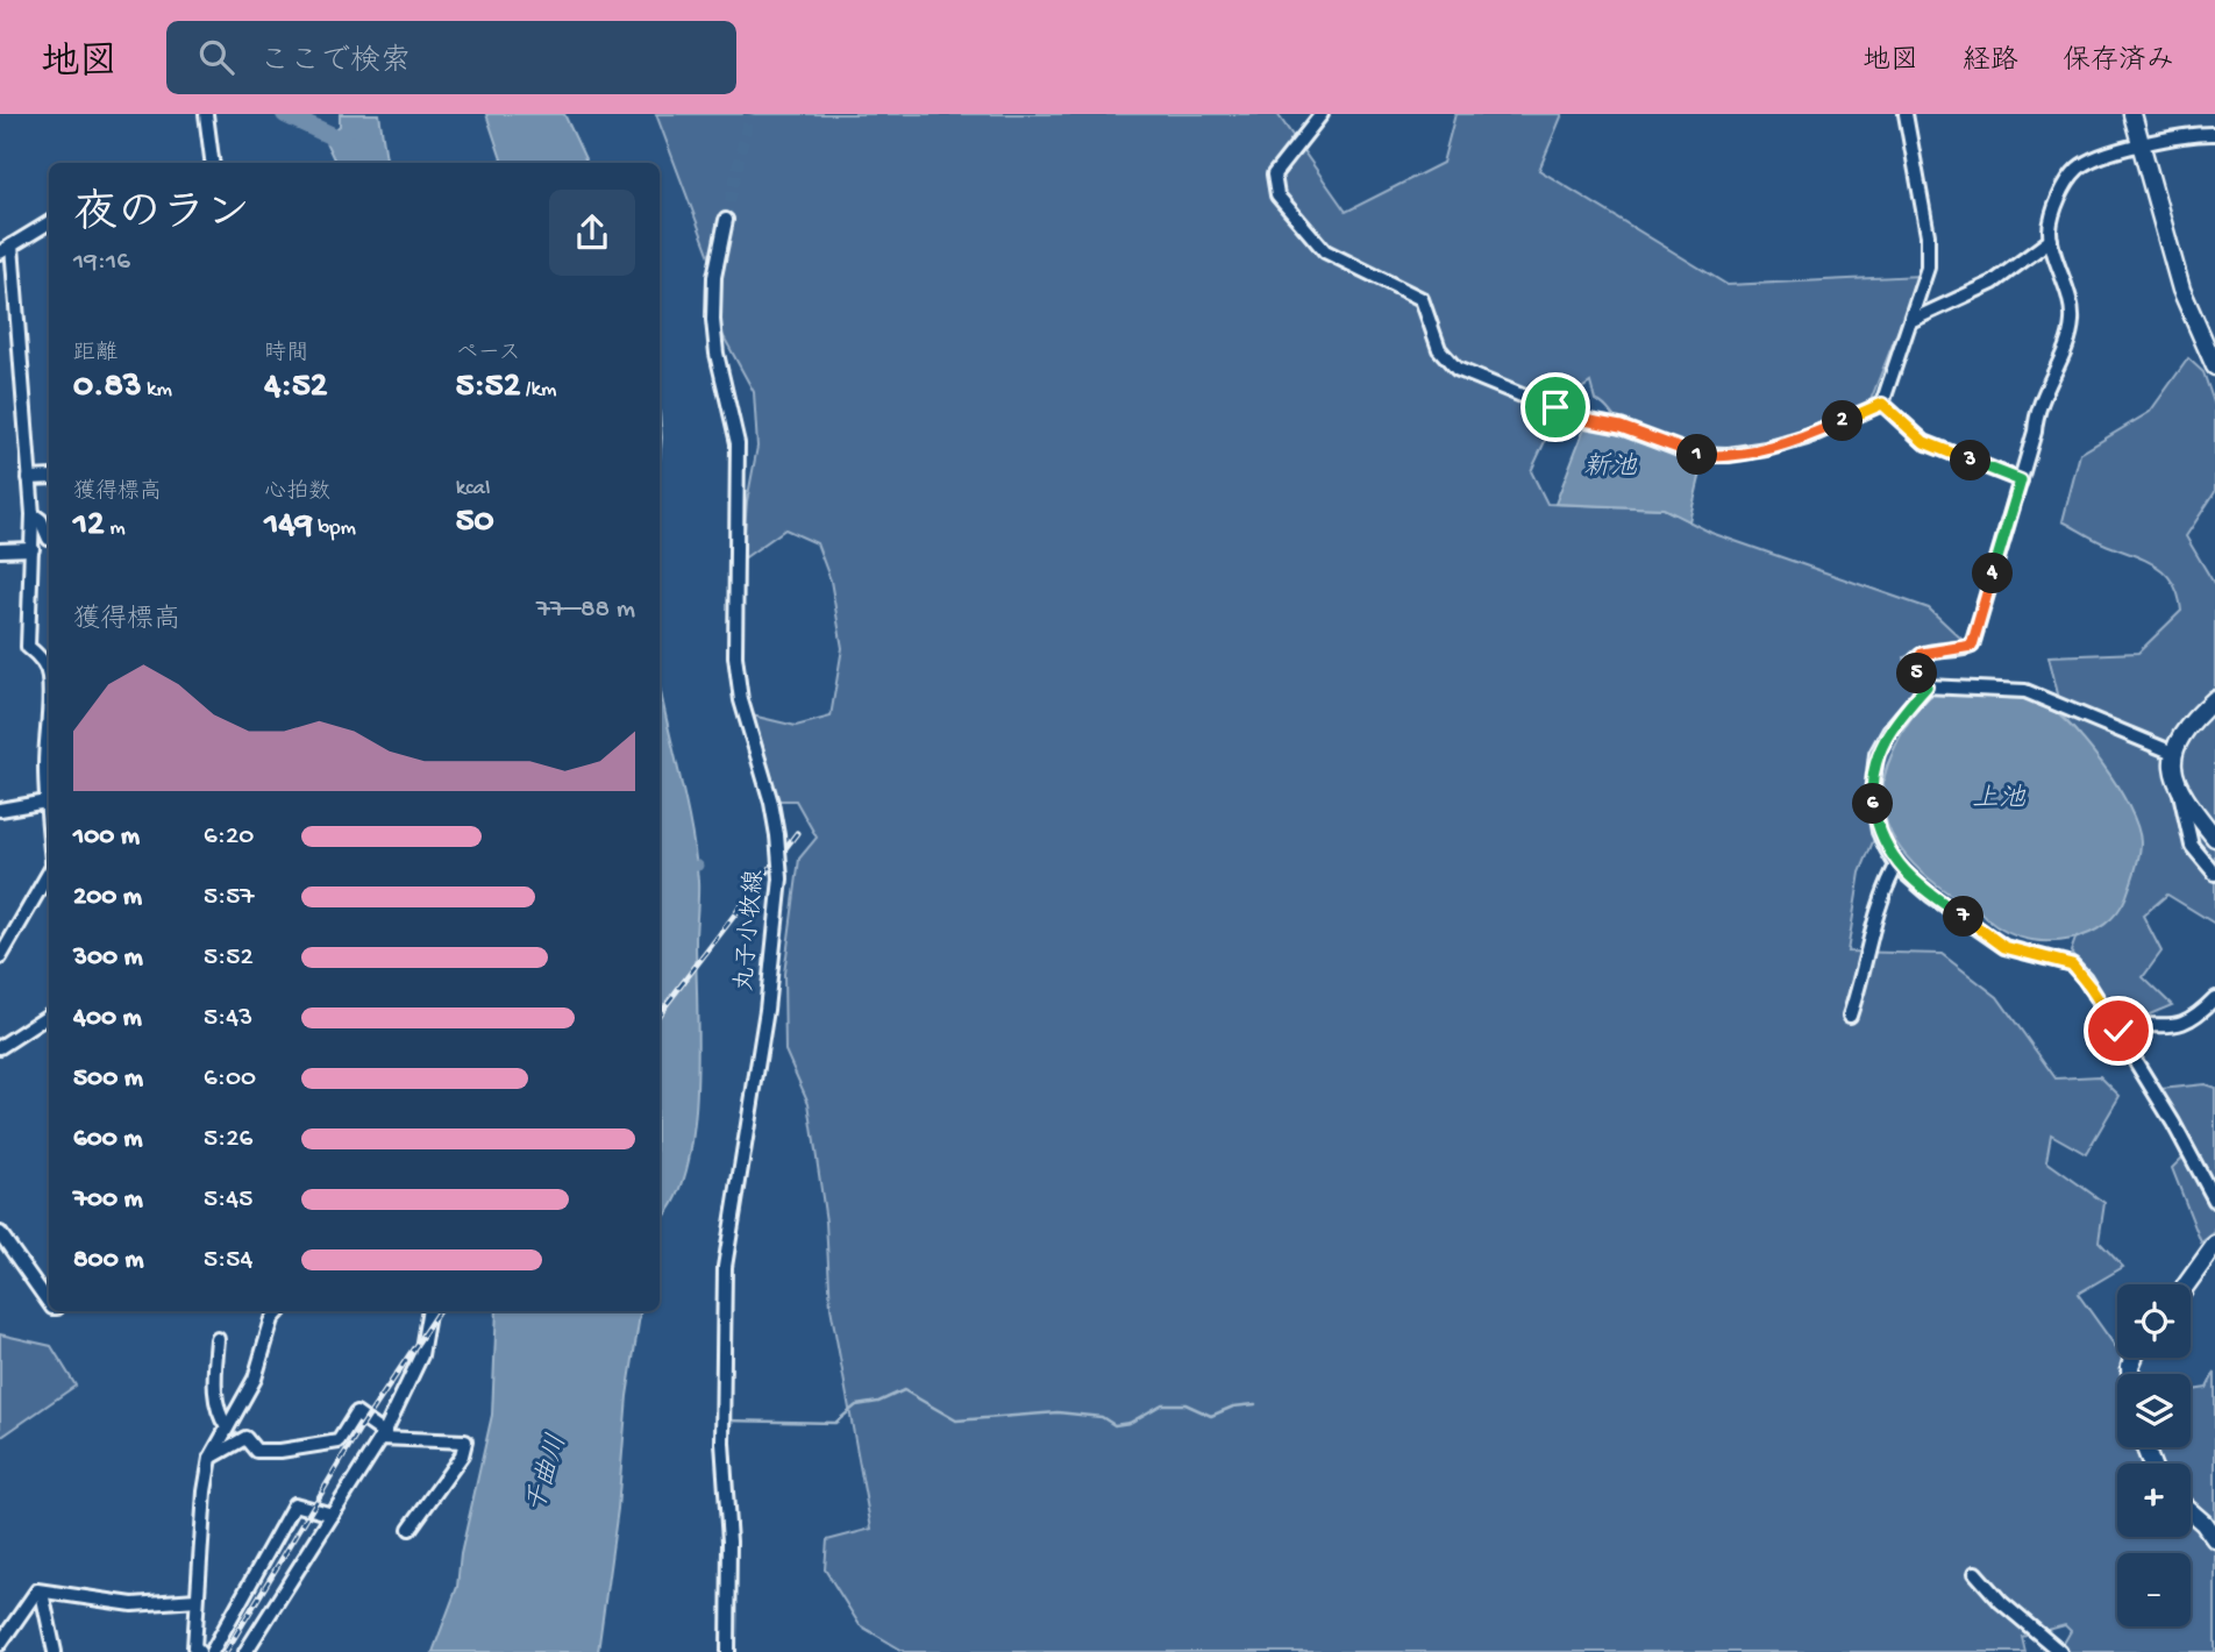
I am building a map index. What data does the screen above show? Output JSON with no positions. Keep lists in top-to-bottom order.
{
  "streets": {
    "street": ["丸子小牧線"]
  },
  "water": ["新池", "上池", "千曲川"],
  "page": {
    "header": "地図",
    "search": "ここで検索",
    "nav": ["地図", "経路", "保存済み"],
    "heading": ["夜のラン", "19:16"],
    "stats": [
      ["距離", "0.83 km"],
      ["時間", "4:52"],
      ["ペース", "5:52 /km"],
      ["獲得標高", "12 m"],
      ["心拍数", "149 bpm"],
      ["kcal", "50"]
    ],
    "pins": [
      "2",
      "1",
      "3",
      "4",
      "5",
      "6",
      "7"
    ],
    "chart": ["獲得標高", "77–88 m"],
    "list": [
      {
        "name": "100 m",
        "note": "6:20"
      },
      {
        "name": "200 m",
        "note": "5:57"
      },
      {
        "name": "300 m",
        "note": "5:52"
      },
      {
        "name": "400 m",
        "note": "5:43"
      },
      {
        "name": "500 m",
        "note": "6:00"
      },
      {
        "name": "600 m",
        "note": "5:26"
      },
      {
        "name": "700 m",
        "note": "5:45"
      },
      {
        "name": "800 m",
        "note": "5:54"
      }
    ],
    "map_buttons": ["+", "−"]
  }
}
